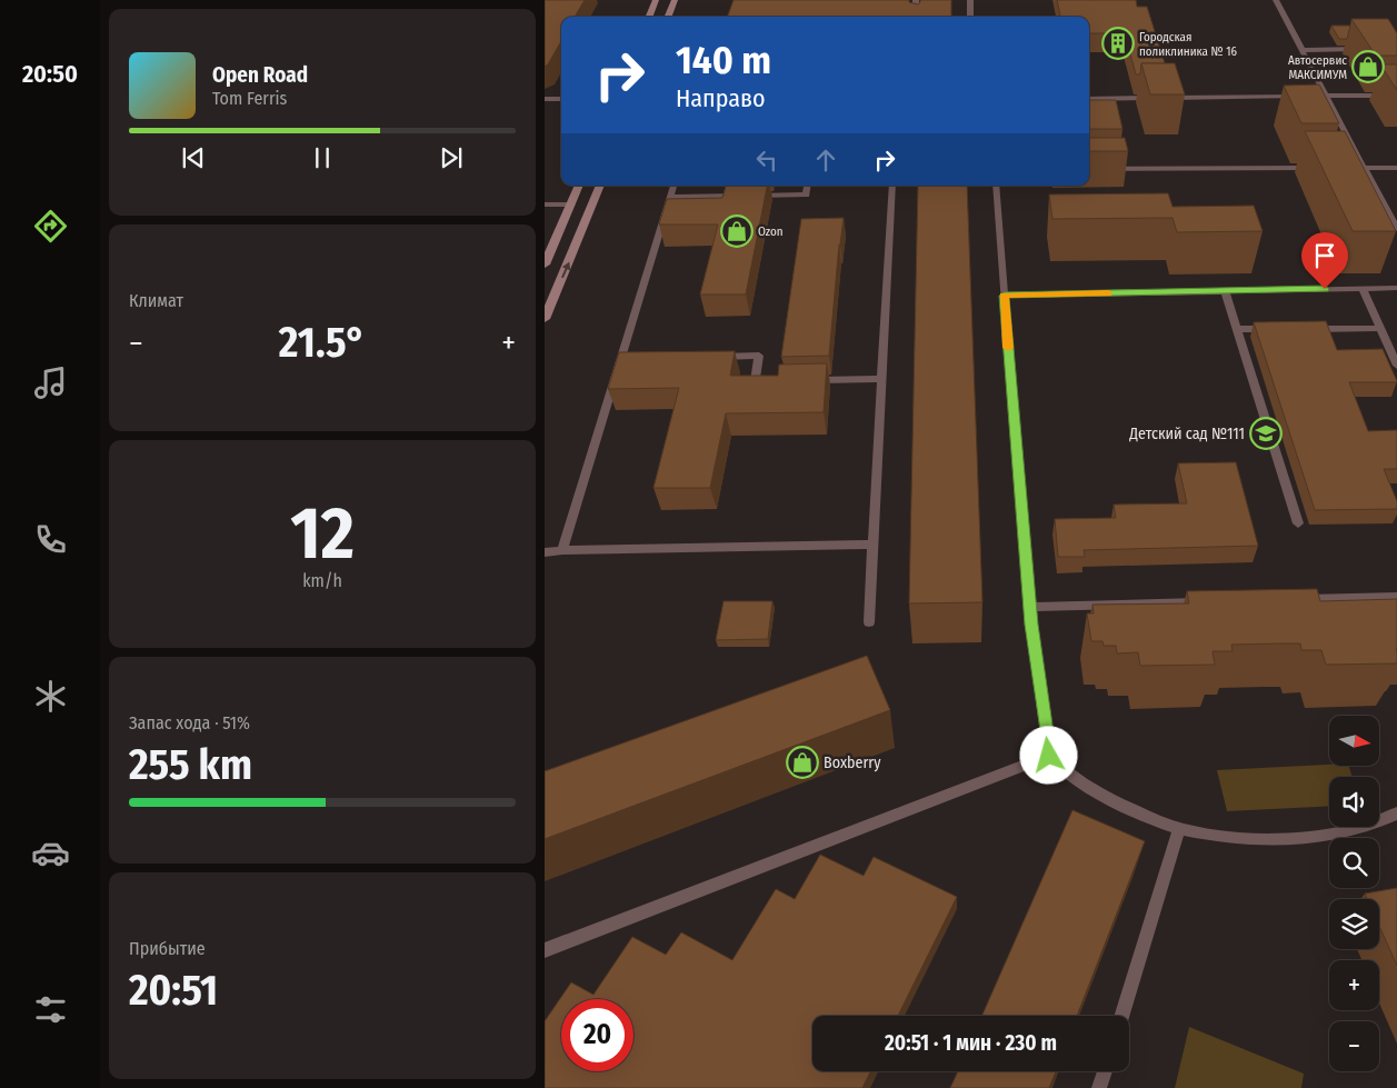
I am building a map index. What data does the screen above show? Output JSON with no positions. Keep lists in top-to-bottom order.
{
  "places": {
    "building": ["Городская поликлиника № 16"],
    "shop": ["Автосервис МАКСИМУМ", "Ozon", "Boxberry"],
    "school or university": ["Детский сад №111"]
  },
  "north": "right",
  "page": {
    "tabs": "20:50",
    "turn": ["140 m", "Направо"],
    "song": ["Open Road", "Tom Ferris"],
    "tile": [
      "Климат",
      ["12", "km/h"],
      ["Запас хода · 51%", "255 km"],
      ["Прибытие", "20:51"]
    ],
    "heat": ["−", "21.5°", "+"],
    "map_buttons": ["+", "−"],
    "limit": "20",
    "trip": "20:51 · 1 мин · 230 m"
  }
}
